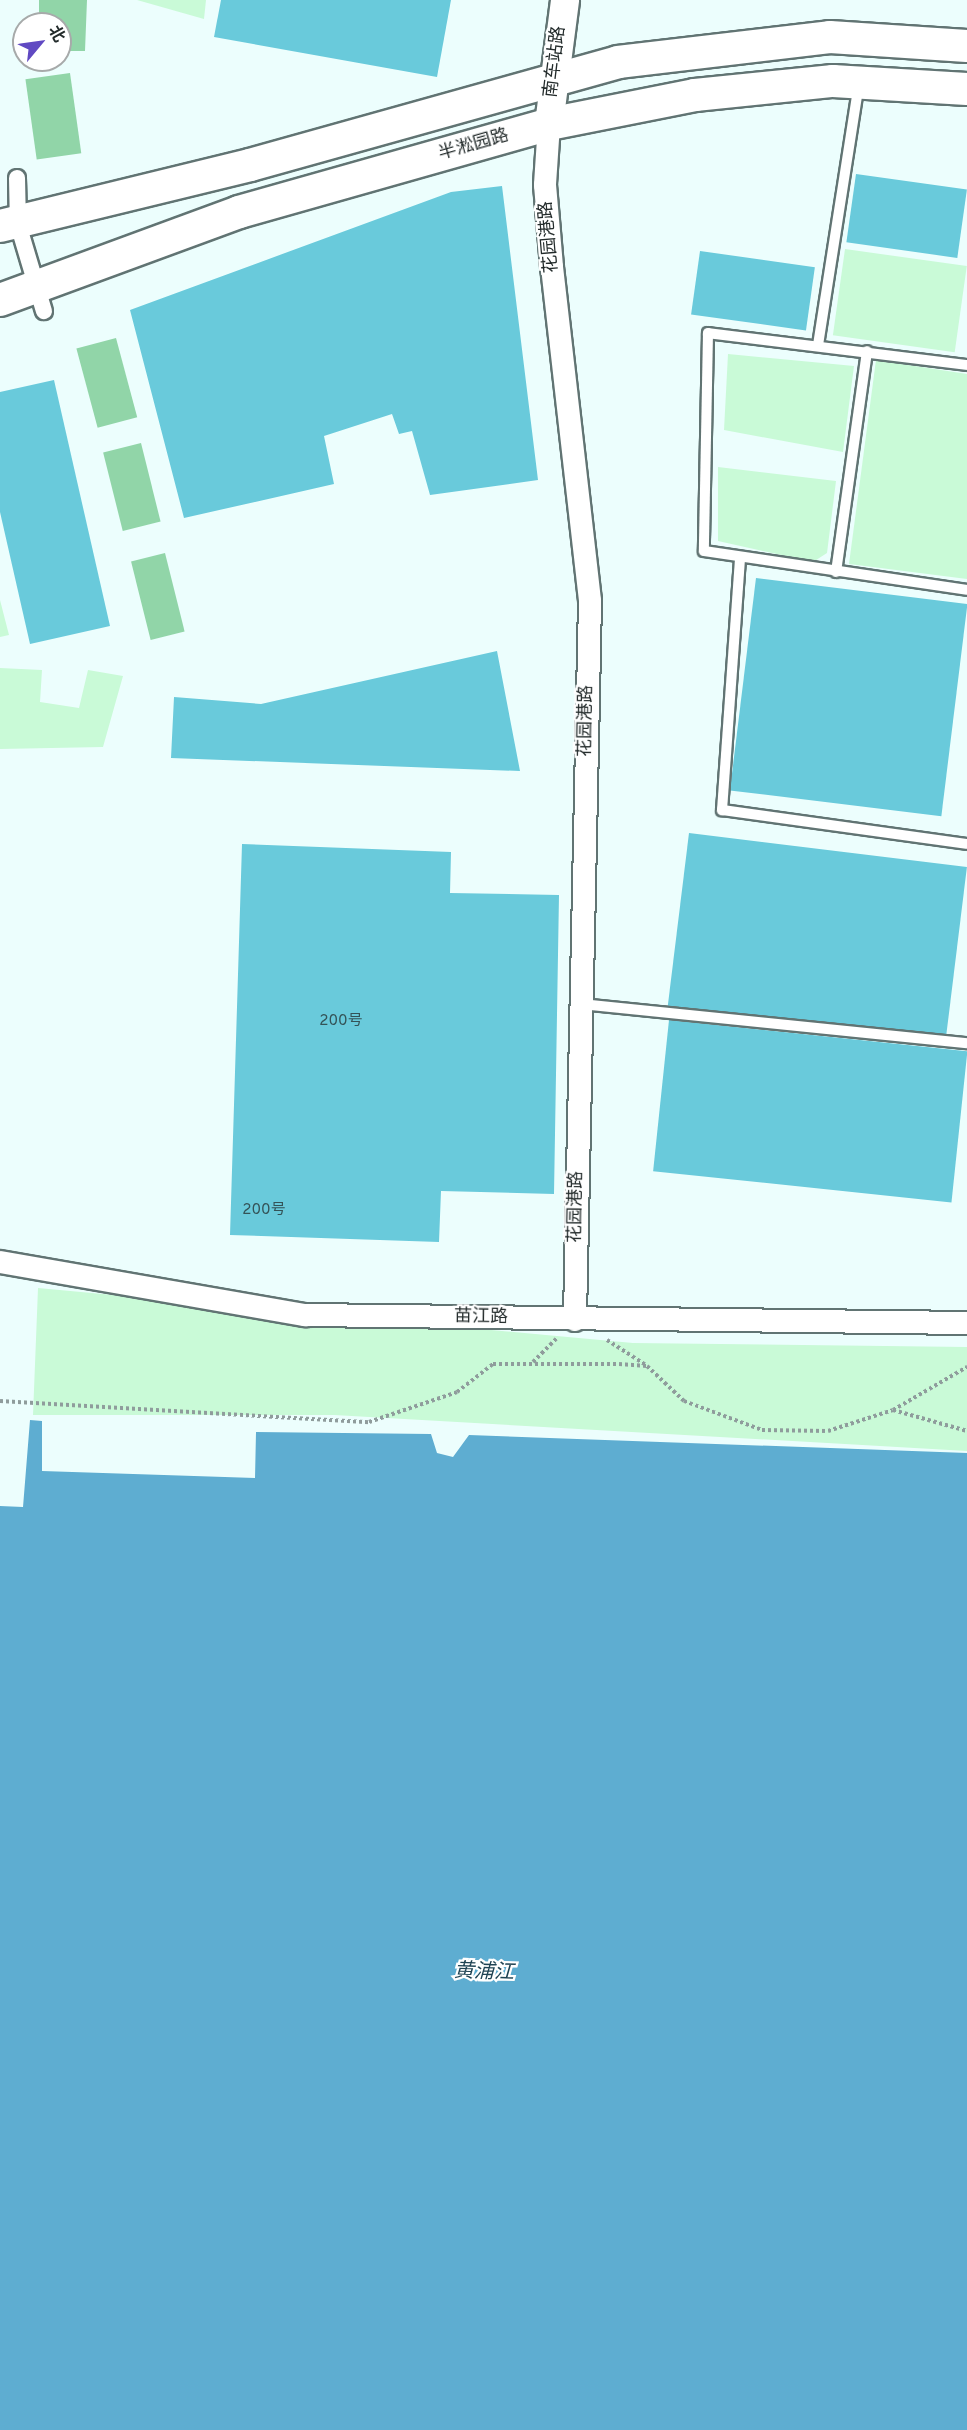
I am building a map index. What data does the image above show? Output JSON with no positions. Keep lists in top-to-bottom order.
{
  "streets": {
    "main road": ["半淞园路"],
    "street": ["南车站路", "花园港路", "苗江路"]
  },
  "crossings": [
    ["南车站路", "半淞园路"],
    ["南车站路", "花园港路"],
    ["半淞园路", "花园港路"],
    ["花园港路", "苗江路"]
  ],
  "water": ["黄浦江"],
  "house_numbers": ["200号", "200号"],
  "north": "top right"
}
